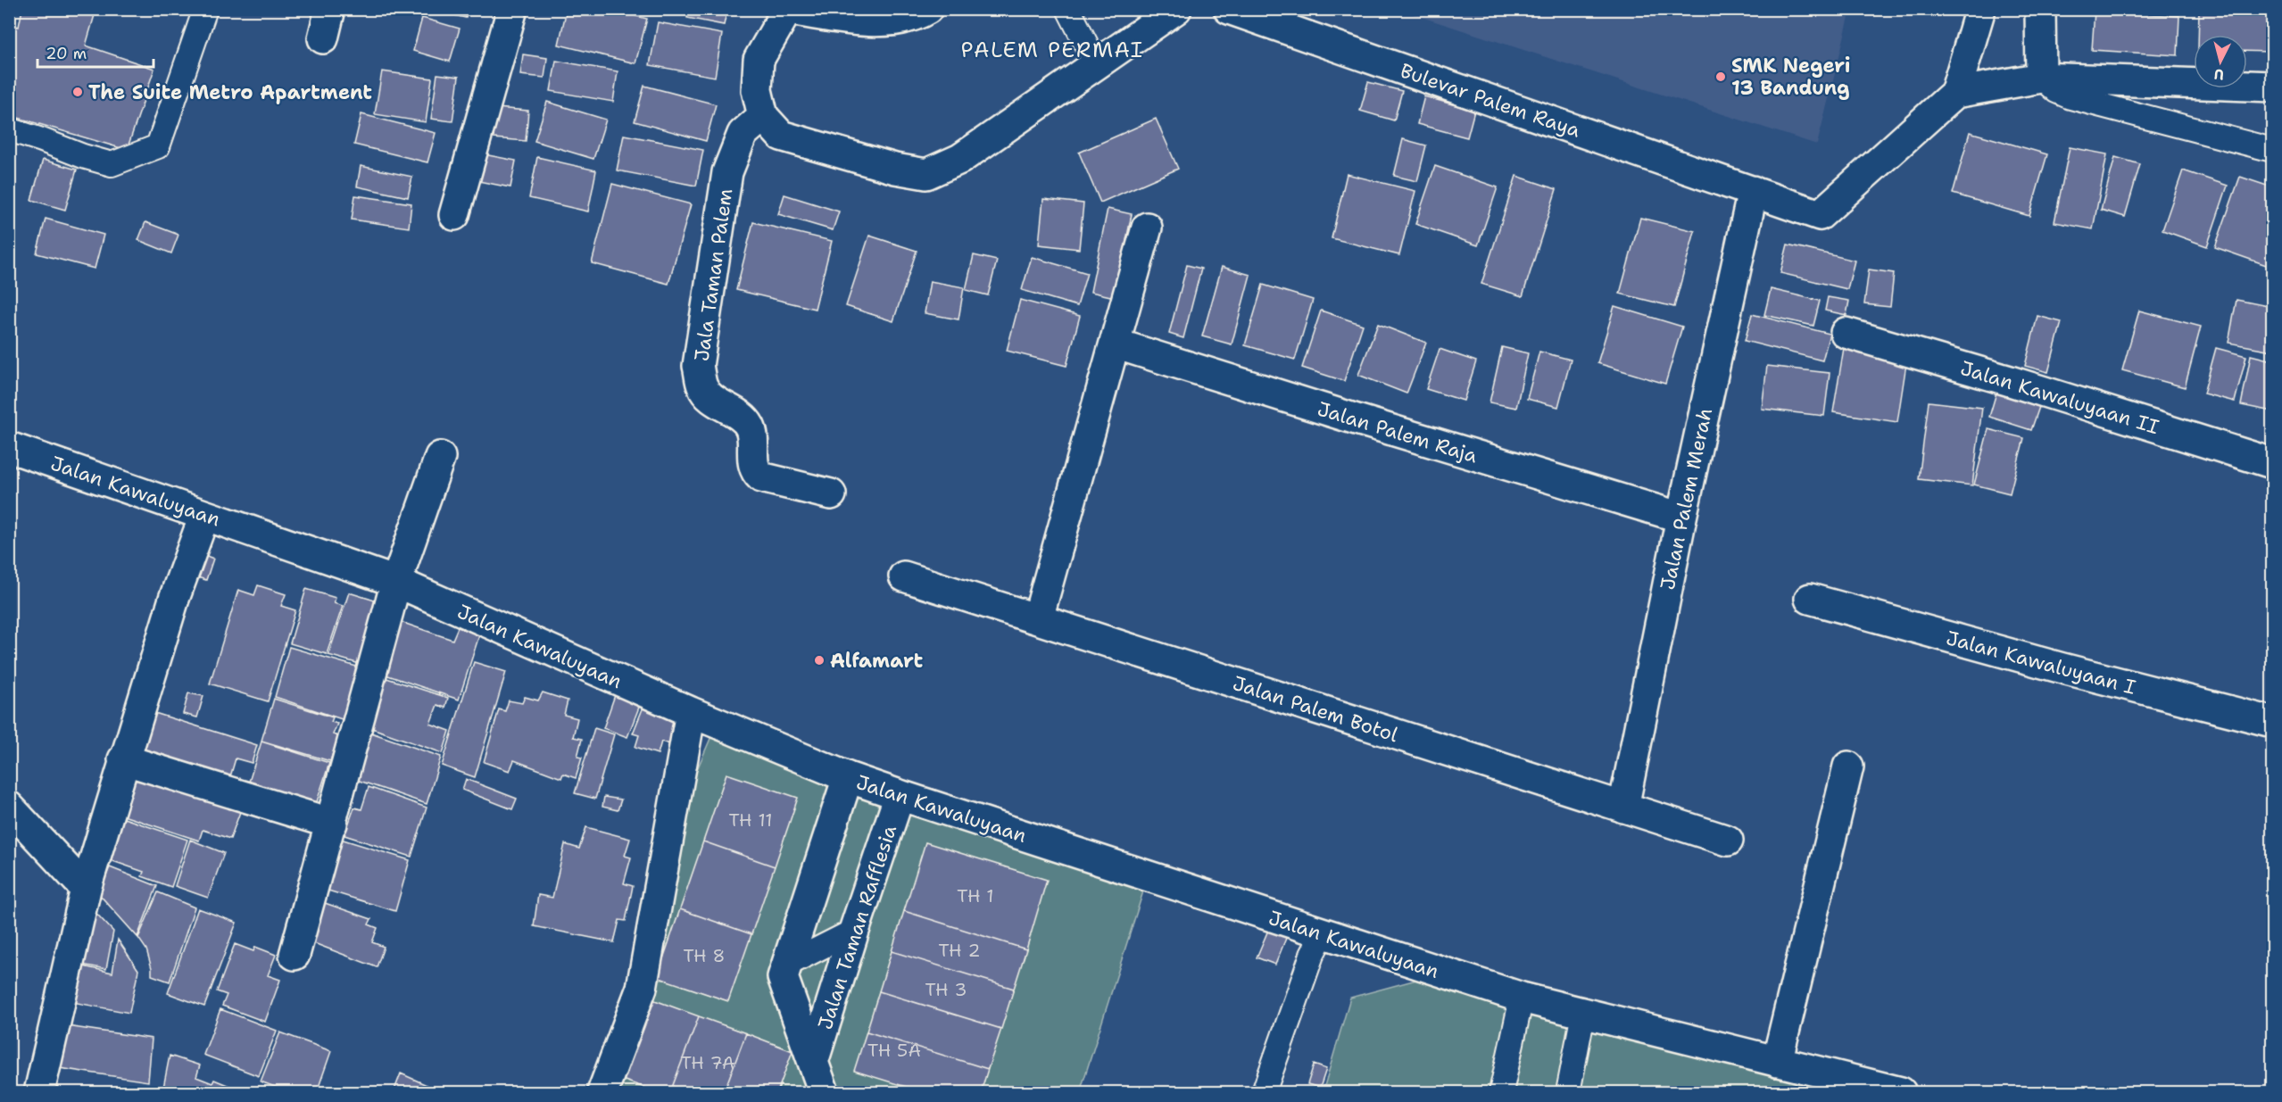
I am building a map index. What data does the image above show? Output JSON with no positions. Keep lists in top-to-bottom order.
{
  "streets": {
    "street": [
      "Bulevar Palem Raya",
      "Jala Taman Palem",
      "Jalan Kawaluyaan II",
      "Jalan Palem Raja",
      "Jalan Kawaluyaan",
      "Jalan Palem Merah",
      "Jalan Kawaluyaan I",
      "Jalan Palem Botol",
      "Jalan Taman Rafflesia"
    ]
  },
  "crossings": [
    ["Bulevar Palem Raya", "Jalan Palem Merah"],
    ["Jalan Palem Raja", "Jalan Palem Merah"],
    ["Jalan Kawaluyaan", "Jalan Taman Rafflesia"],
    ["Jalan Palem Merah", "Jalan Palem Botol"]
  ],
  "districts": ["PALEM PERMAI"],
  "places": ["SMK Negeri 13 Bandung", "The Suite Metro Apartment", "Alfamart"],
  "house_numbers": [
    "TH 11",
    "TH 1",
    "TH 2",
    "TH 8",
    "TH 3",
    "TH 5A",
    "TH 7A"
  ],
  "scale_bar": "20 m",
  "north": "bottom"
}
